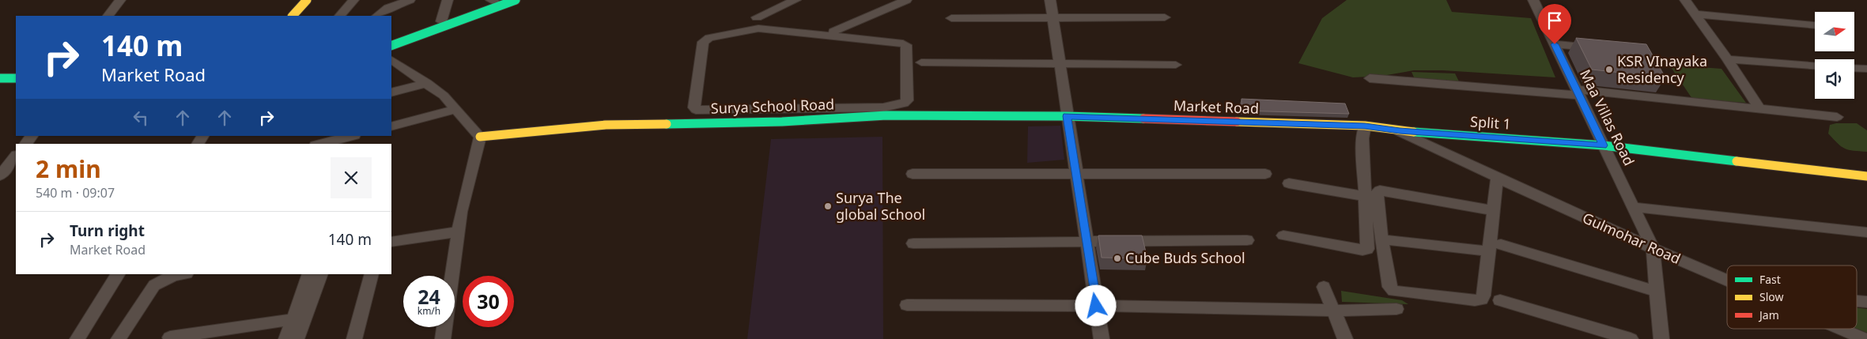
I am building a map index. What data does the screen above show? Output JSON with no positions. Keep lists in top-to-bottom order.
{
  "streets": {
    "street": [
      "Surya School Road",
      "Market Road",
      "Maa Villas Road",
      "Split 1",
      "Gulmohar Road"
    ]
  },
  "crossings": [
    ["Surya School Road", "Market Road"],
    ["Market Road", "Split 1"],
    ["Maa Villas Road", "Split 1"],
    ["Maa Villas Road", "Gulmohar Road"],
    ["Split 1", "Gulmohar Road"]
  ],
  "places": ["KSR VInayaka Residency", "Surya The global School", "Cube Buds School"],
  "legend": ["Fast", "Slow", "Jam"],
  "north": "right",
  "page": {
    "turn": ["140 m", "Market Road"],
    "heading": ["2 min", "540 m · 09:07"],
    "list": [
      {
        "name": "Turn right",
        "note": "Market Road",
        "value": "140 m"
      }
    ],
    "speed": "24 km/h",
    "limit": "30"
  }
}
